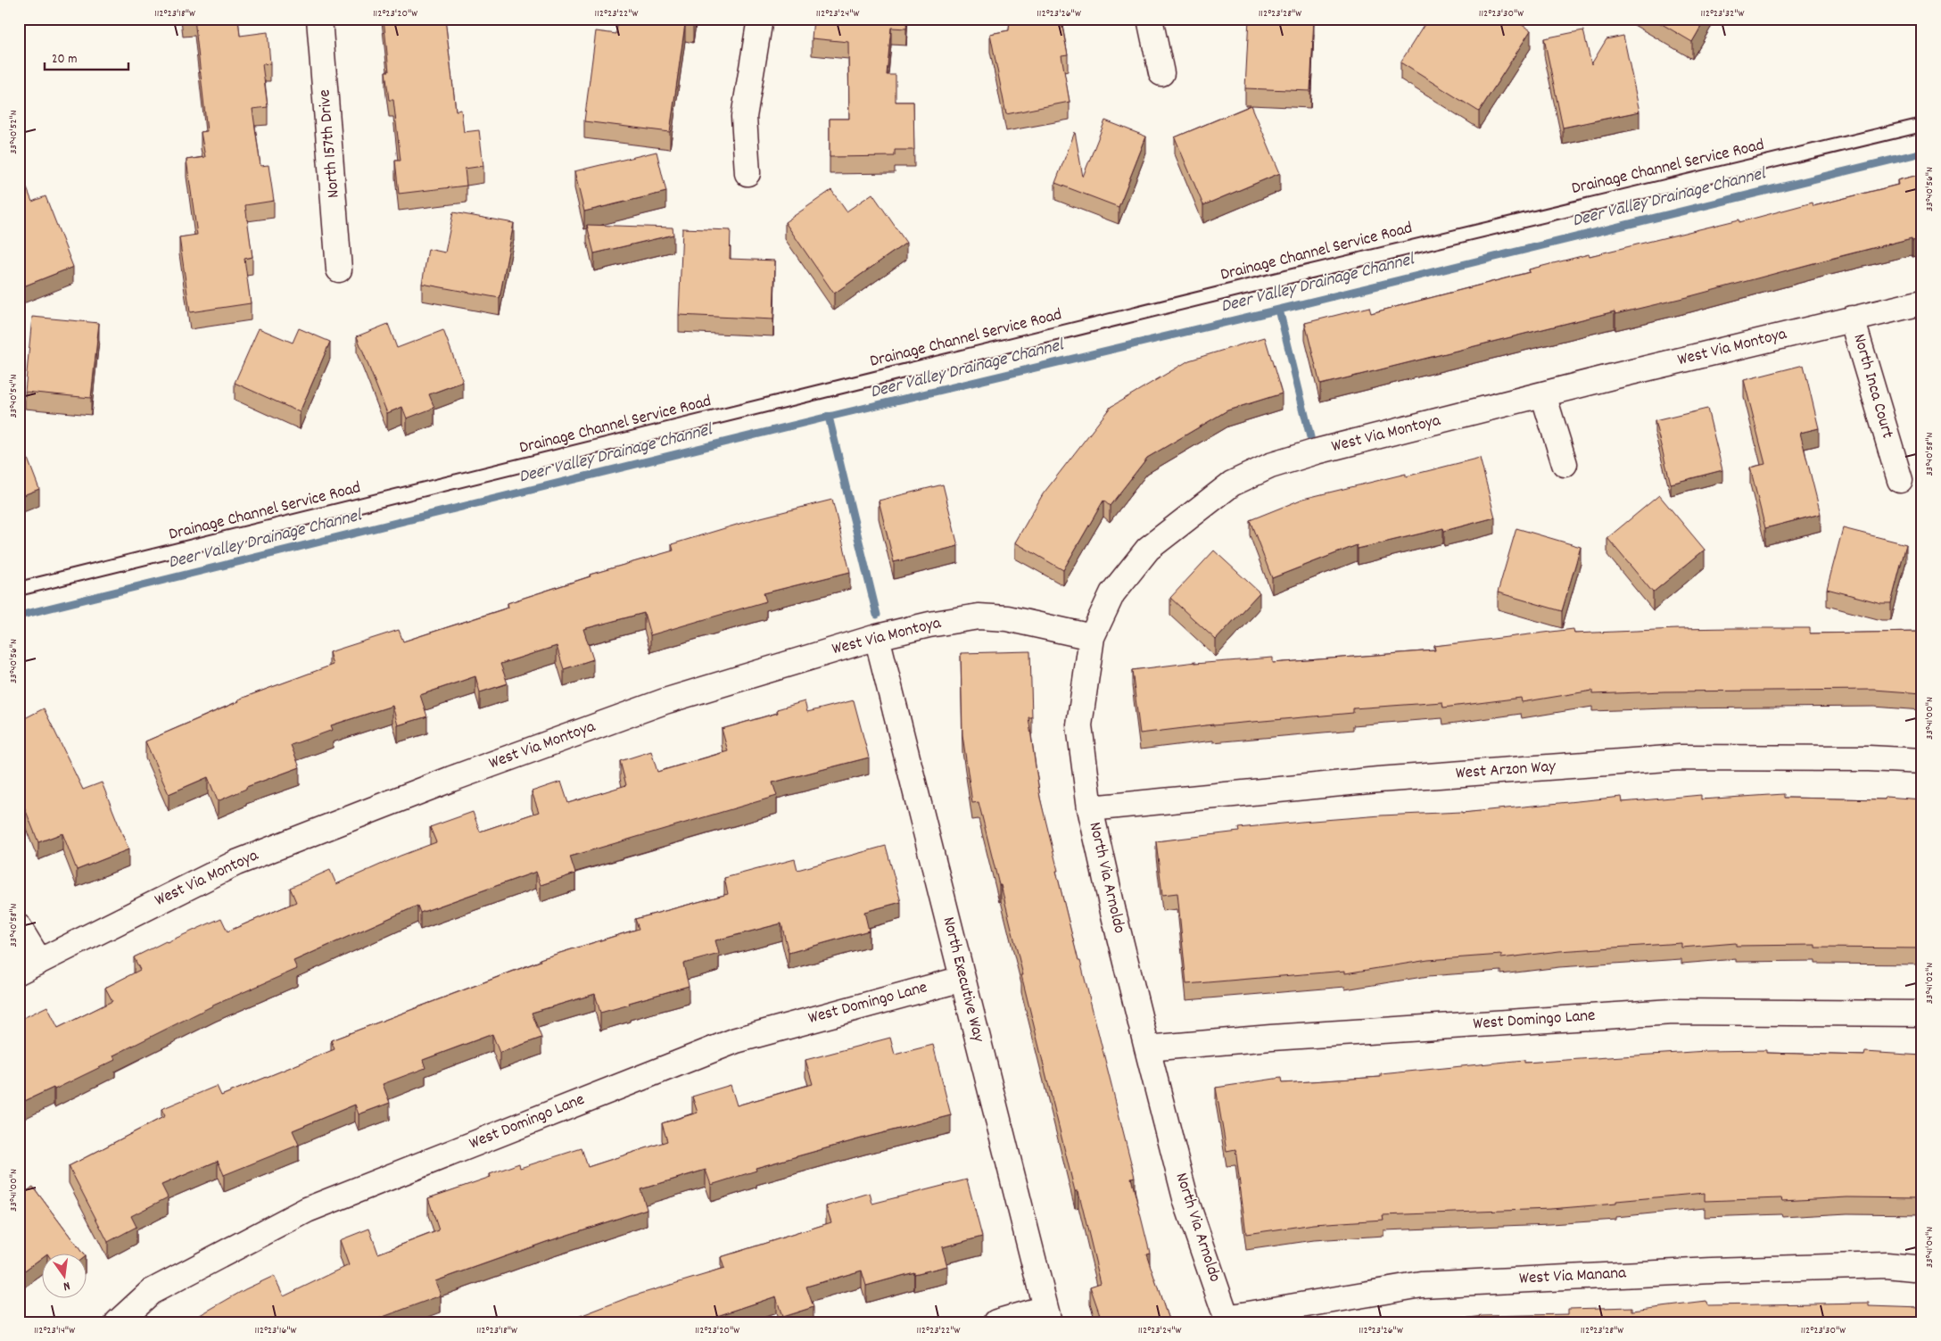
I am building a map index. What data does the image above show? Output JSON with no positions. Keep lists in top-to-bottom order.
{
  "streets": {
    "street": [
      "North 157th Drive",
      "West Via Montoya",
      "North Inca Court",
      "West Arzon Way",
      "North Via Arnoldo",
      "North Executive Way",
      "West Domingo Lane",
      "West Via Manana"
    ],
    "lane": ["Drainage Channel Service Road"]
  },
  "crossings": [
    ["West Via Montoya", "North Inca Court"],
    ["West Via Montoya", "North Via Arnoldo"],
    ["West Via Montoya", "North Executive Way"],
    ["West Arzon Way", "North Via Arnoldo"],
    ["North Via Arnoldo", "West Domingo Lane"],
    ["North Via Arnoldo", "West Via Manana"],
    ["North Executive Way", "West Domingo Lane"]
  ],
  "water": ["Deer Valley Drainage Channel"],
  "scale_bar": "20 m",
  "north": "bottom",
  "coordinates": [
    "112°23'18\"W",
    "112°23'20\"W",
    "112°23'22\"W",
    "112°23'24\"W",
    "112°23'26\"W",
    "112°23'28\"W",
    "112°23'30\"W",
    "112°23'32\"W",
    "33°40'52\"N",
    "33°40'56\"N",
    "33°40'54\"N",
    "33°40'58\"N",
    "33°41'00\"N",
    "33°41'02\"N",
    "33°41'04\"N",
    "112°23'14\"W",
    "112°23'16\"W"
  ]
}
